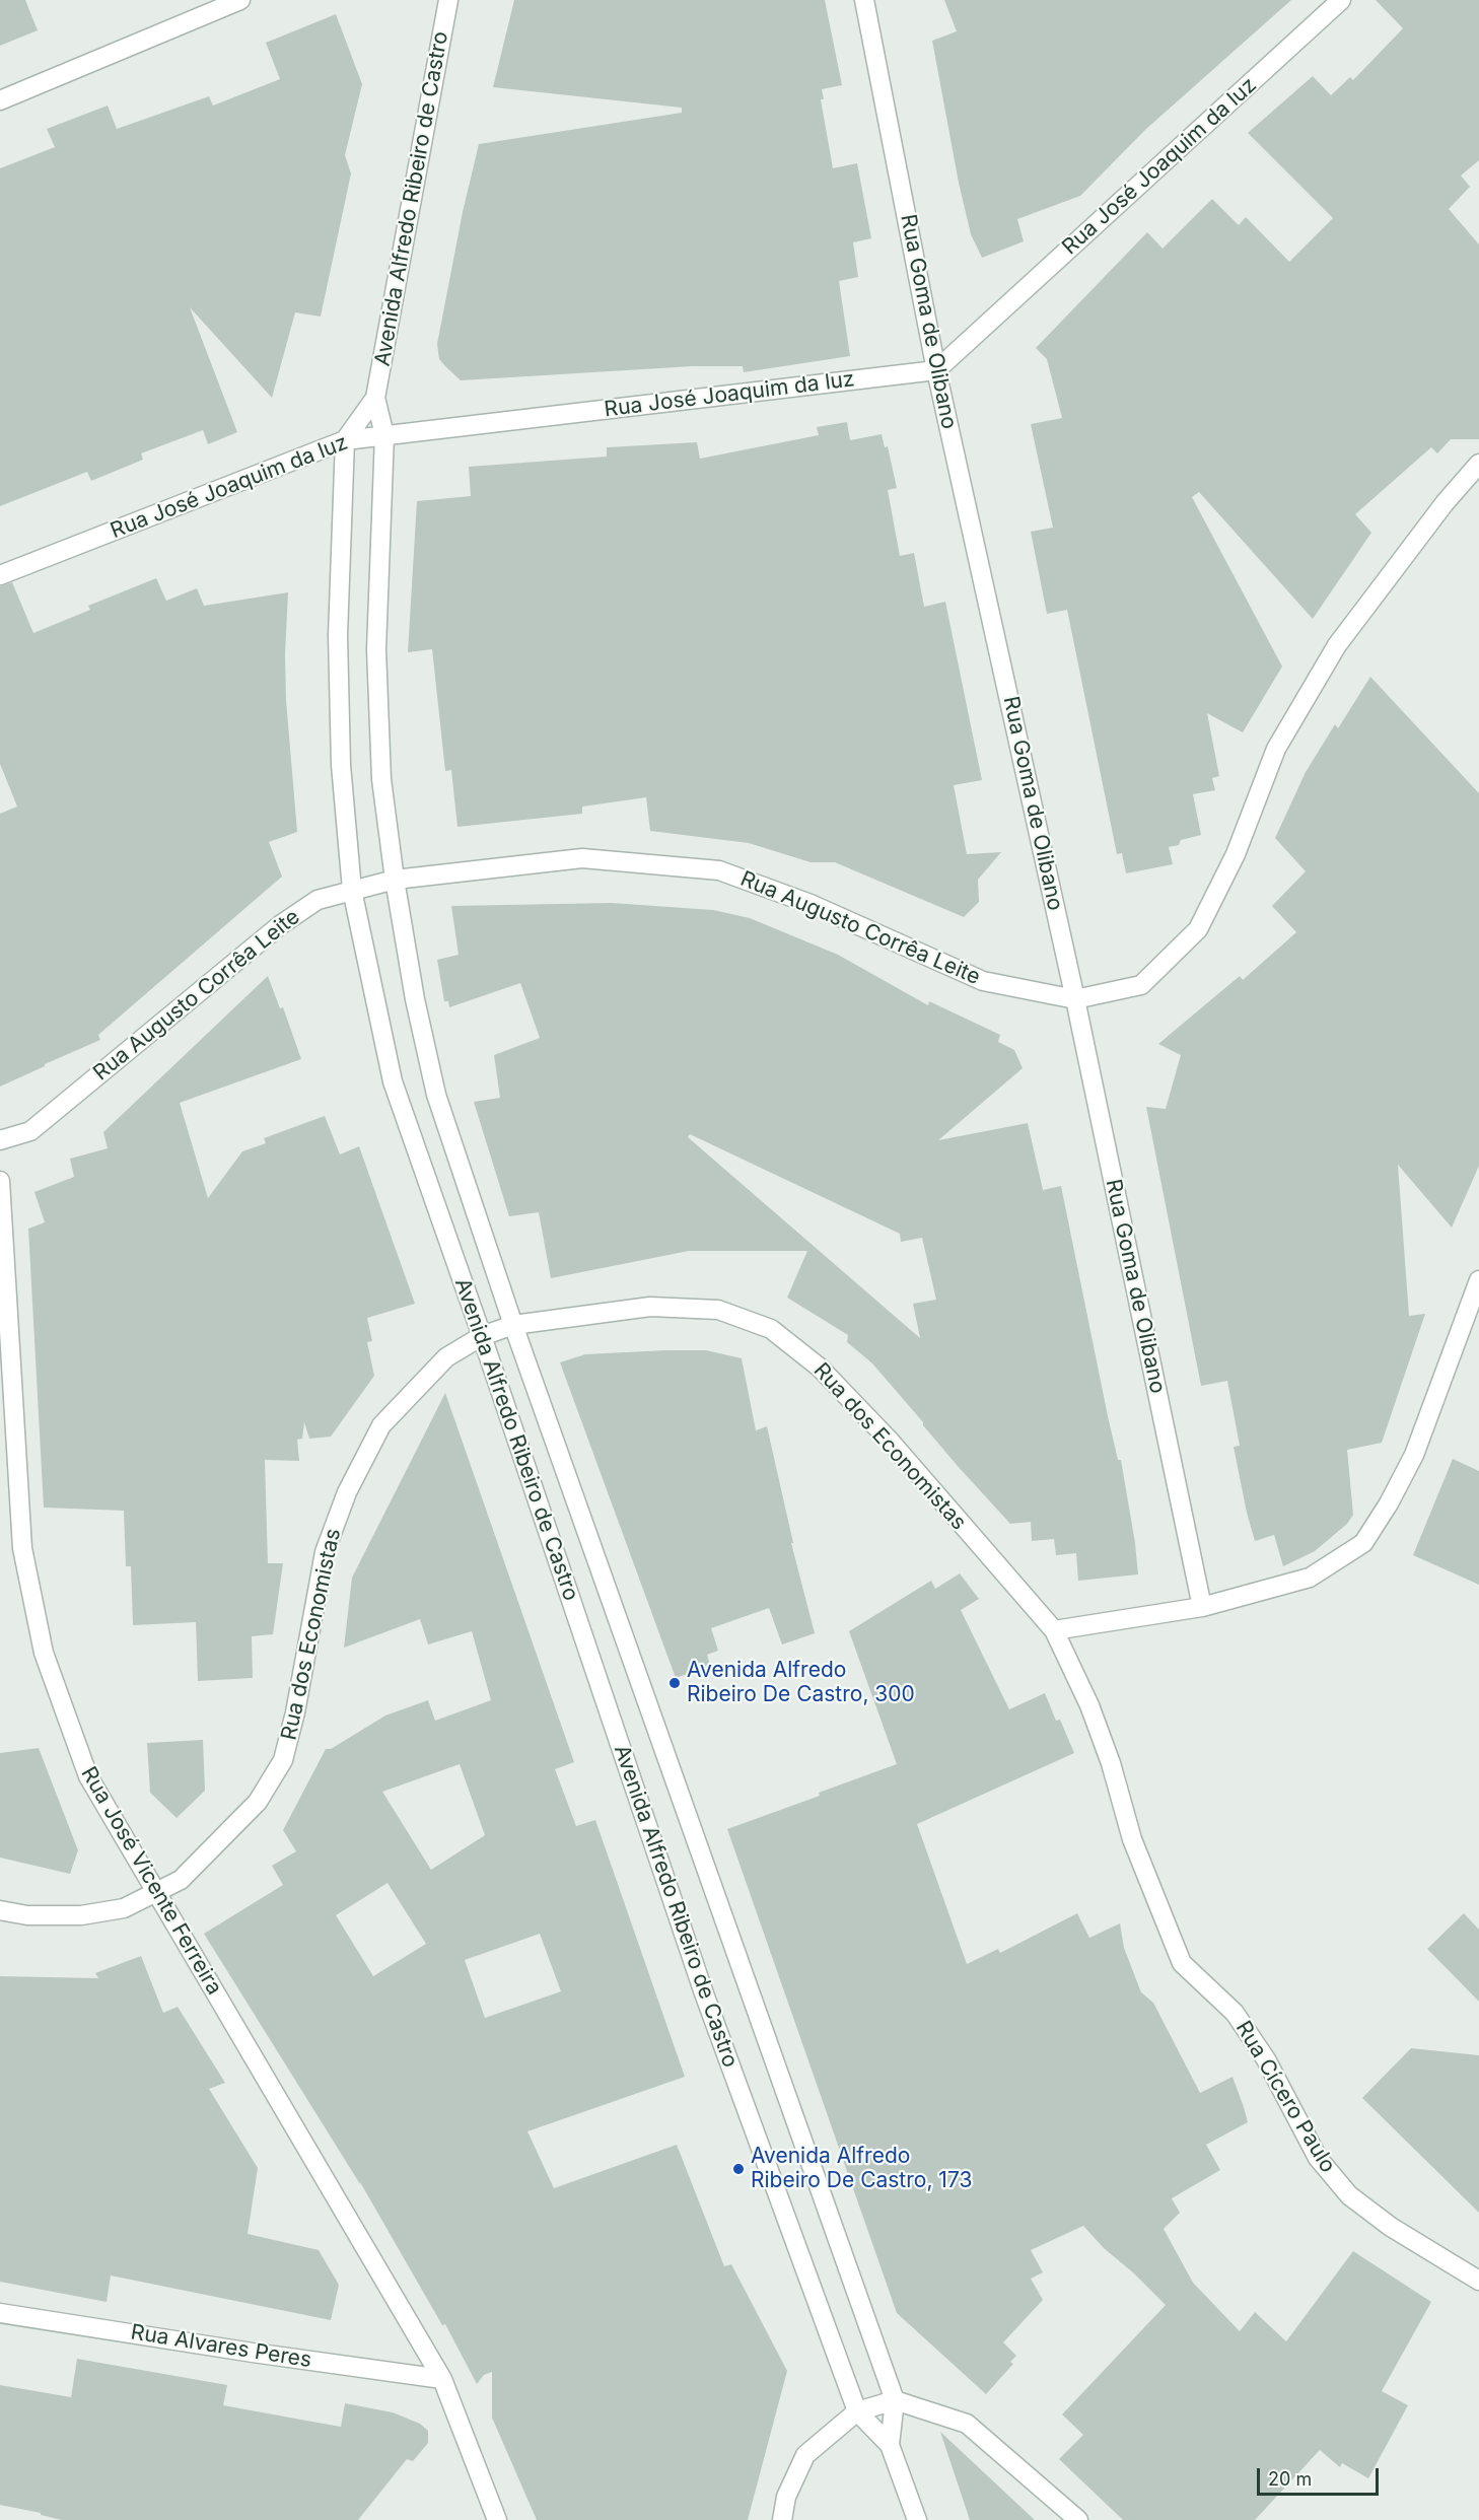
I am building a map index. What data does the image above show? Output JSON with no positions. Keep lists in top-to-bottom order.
{
  "streets": {
    "street": [
      "Rua José Joaquim da luz",
      "Avenida Alfredo Ribeiro de Castro",
      "Rua Goma de Olibano",
      "Rua Augusto Corrêa Leite",
      "Rua dos Economistas",
      "Rua José Vicente Ferreira",
      "Rua Cícero Paulo",
      "Rua Alvares Peres"
    ]
  },
  "crossings": [
    ["Rua José Joaquim da luz", "Avenida Alfredo Ribeiro de Castro"],
    ["Rua José Joaquim da luz", "Rua Goma de Olibano"],
    ["Avenida Alfredo Ribeiro de Castro", "Rua Augusto Corrêa Leite"],
    ["Avenida Alfredo Ribeiro de Castro", "Rua dos Economistas"],
    ["Rua Goma de Olibano", "Rua Augusto Corrêa Leite"],
    ["Rua dos Economistas", "Rua José Vicente Ferreira"],
    ["Rua dos Economistas", "Rua Cícero Paulo"],
    ["Rua José Vicente Ferreira", "Rua Alvares Peres"]
  ],
  "places": ["Avenida Alfredo Ribeiro De Castro, 300", "Avenida Alfredo Ribeiro De Castro, 173"],
  "scale_bar": "20 m"
}
